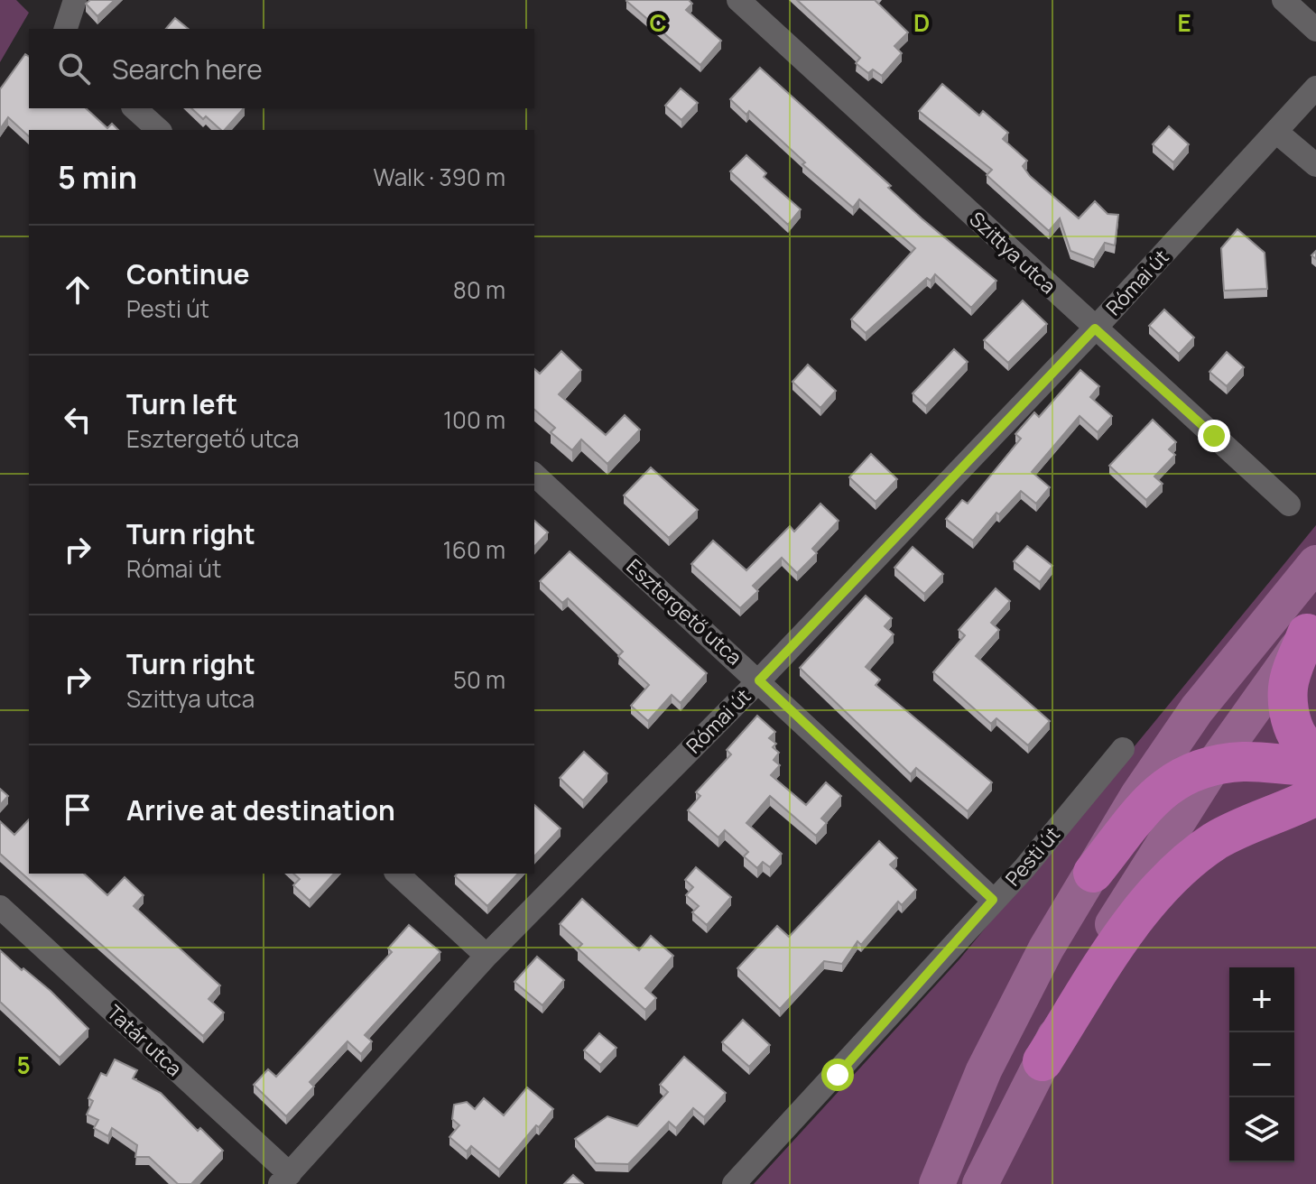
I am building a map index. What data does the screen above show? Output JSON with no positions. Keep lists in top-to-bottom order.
{
  "streets": {
    "street": [
      "Szittya utca",
      "Római út",
      "Esztergető utca",
      "Pesti út",
      "Tatár utca"
    ]
  },
  "crossings": [
    ["Szittya utca", "Római út"],
    ["Római út", "Esztergető utca"],
    ["Római út", "Tatár utca"],
    ["Esztergető utca", "Pesti út"]
  ],
  "page": {
    "search": "Search here",
    "heading": ["5 min", "Walk · 390 m"],
    "list": [
      ["Continue", "Pesti út", "80 m"],
      ["Turn left", "Esztergető utca", "100 m"],
      ["Turn right", "Római út", "160 m"],
      ["Turn right", "Szittya utca", "50 m"],
      "Arrive at destination"
    ],
    "map_buttons": ["+", "−"]
  },
  "grid": {
    "columns": ["C", "D", "E"],
    "rows": ["5"]
  }
}
